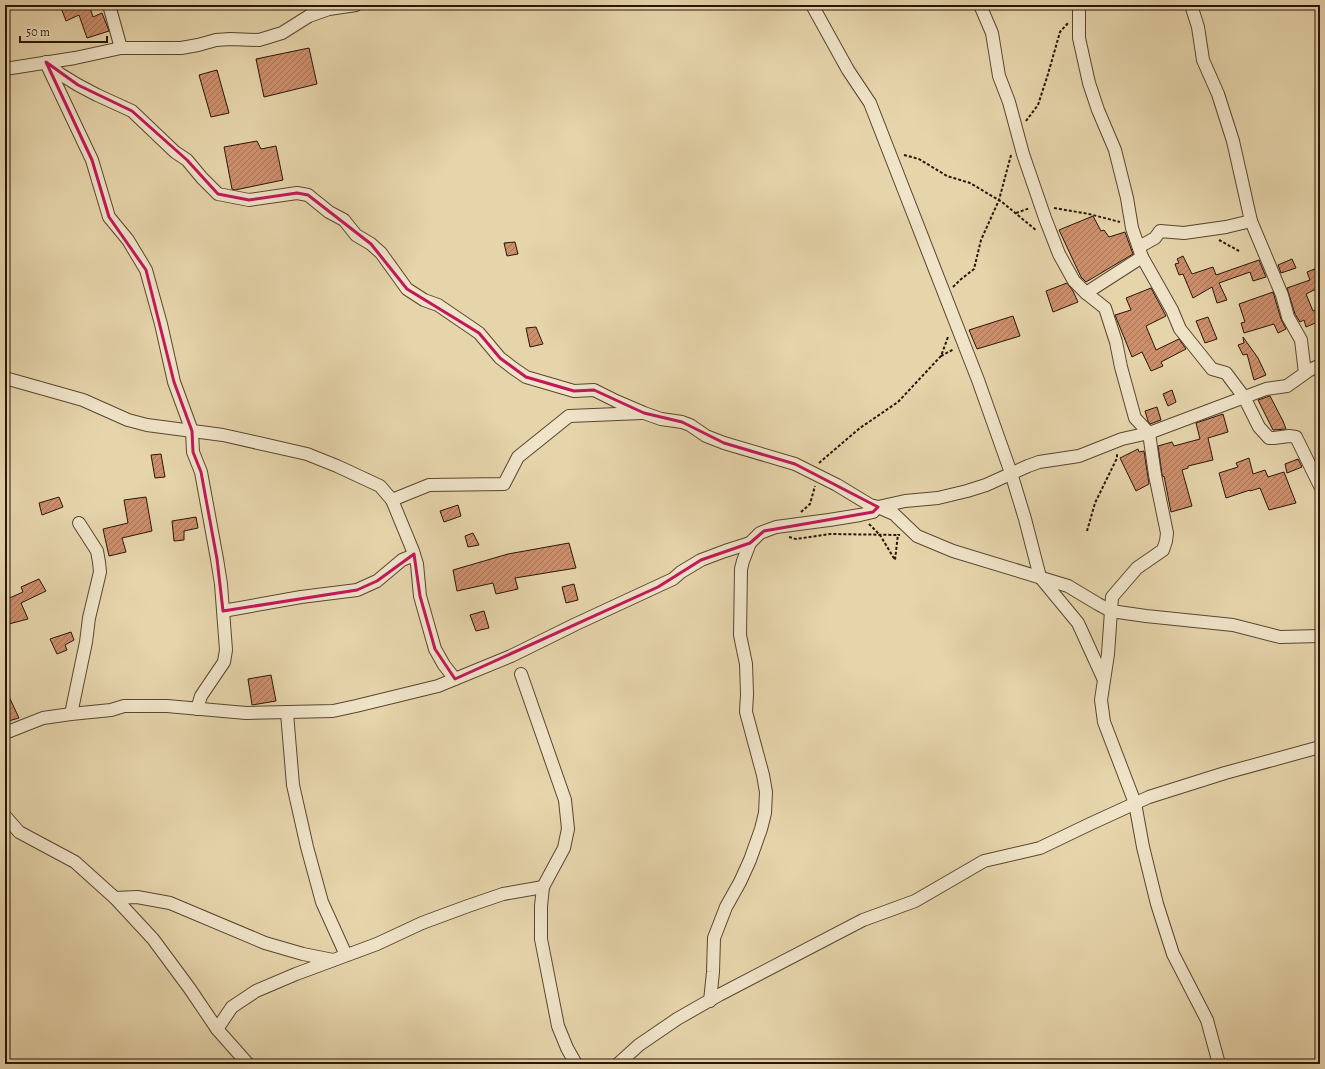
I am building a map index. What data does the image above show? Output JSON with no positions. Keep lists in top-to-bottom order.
{
  "scale_bar": "50 m"
}
